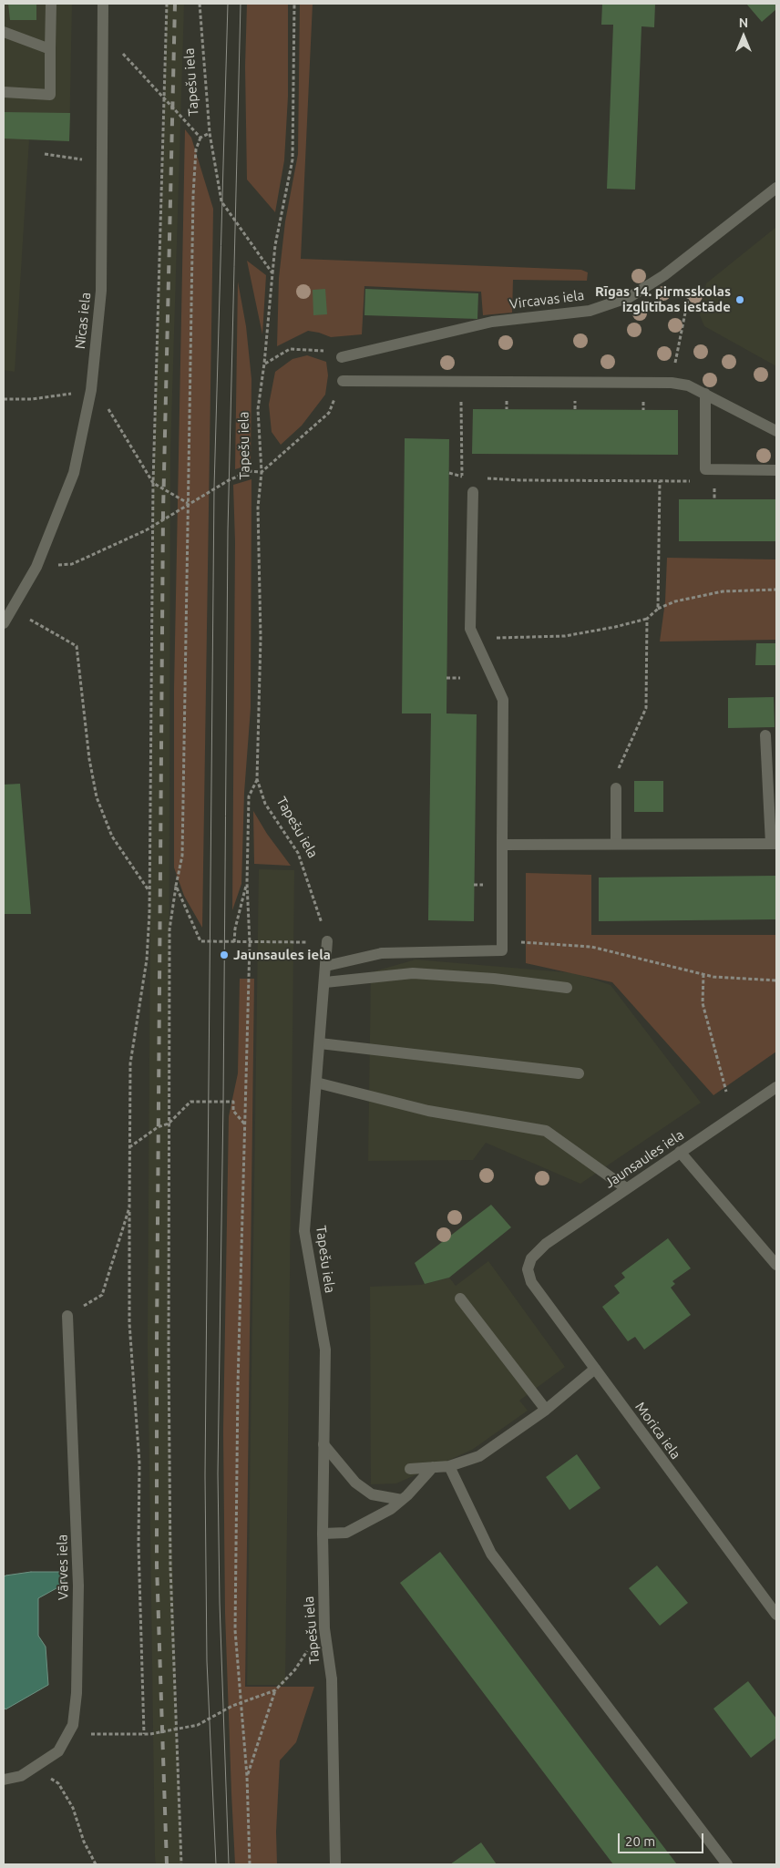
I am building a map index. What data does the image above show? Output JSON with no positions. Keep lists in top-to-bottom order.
{
  "streets": {
    "street": [
      "Tapešu iela",
      "Vircavas iela",
      "Nīcas iela",
      "Jaunsaules iela",
      "Morica iela",
      "Vārves iela"
    ]
  },
  "crossings": [
    ["Jaunsaules iela", "Morica iela"]
  ],
  "places": ["Rīgas 14. pirmsskolas izglītības iestāde", "Jaunsaules iela"],
  "scale_bar": "20 m",
  "north": "top"
}
